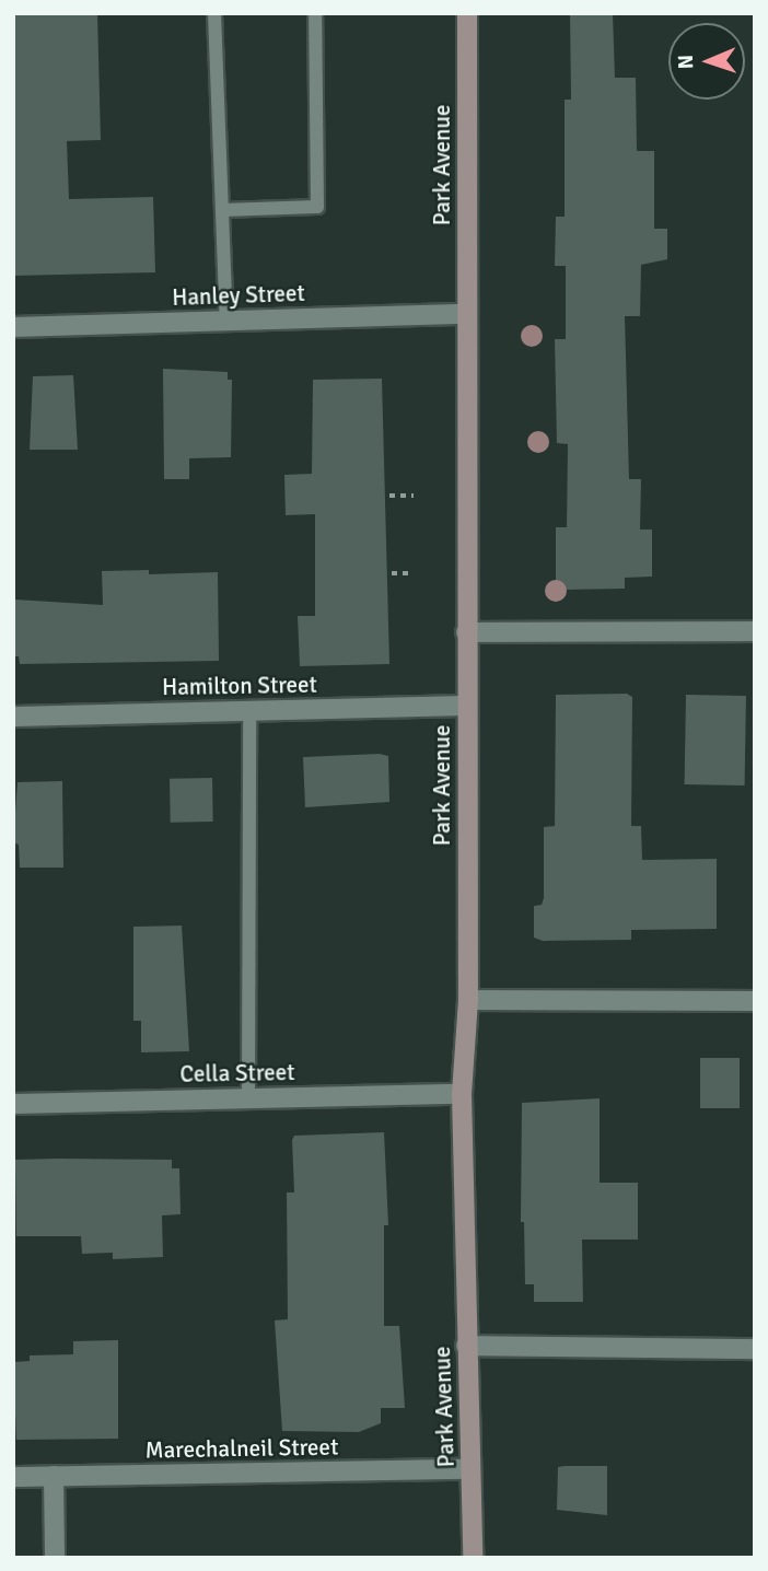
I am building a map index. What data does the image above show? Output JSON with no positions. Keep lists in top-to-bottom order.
{
  "streets": {
    "main road": ["Park Avenue"],
    "street": [
      "Hanley Street",
      "Hamilton Street",
      "Cella Street",
      "Marechalneil Street"
    ]
  },
  "crossings": [
    ["Park Avenue", "Hanley Street"],
    ["Park Avenue", "Hamilton Street"],
    ["Park Avenue", "Cella Street"],
    ["Park Avenue", "Marechalneil Street"]
  ],
  "north": "left"
}
